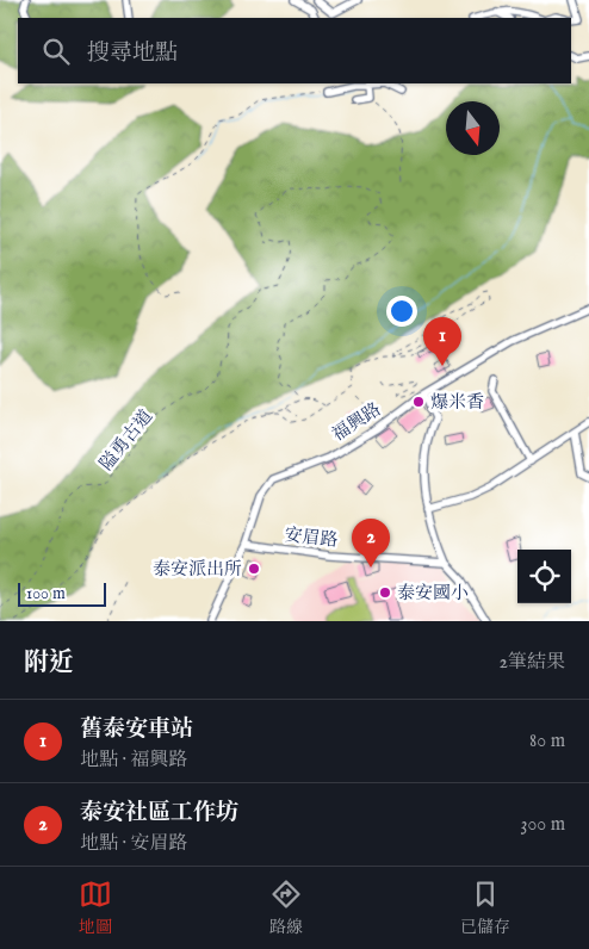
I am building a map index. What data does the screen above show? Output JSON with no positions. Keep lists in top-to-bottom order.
{
  "streets": {
    "street": ["福興路", "安眉路"],
    "path": ["隘勇古道"]
  },
  "crossings": [
    ["福興路", "安眉路"]
  ],
  "places": ["爆米香", "泰安派出所", "泰安國小"],
  "scale_bar": "100 m",
  "north": "bottom",
  "page": {
    "search": "搜尋地點",
    "pins": ["1", "2"],
    "scale": "100 m",
    "heading": ["附近", "2筆結果"],
    "list": [
      {
        "mark": "1",
        "name": "舊泰安車站",
        "note": "地點 · 福興路",
        "value": "80 m"
      },
      {
        "mark": "2",
        "name": "泰安社區工作坊",
        "note": "地點 · 安眉路",
        "value": "300 m"
      }
    ],
    "nav": ["地圖", "路線", "已儲存"]
  }
}
